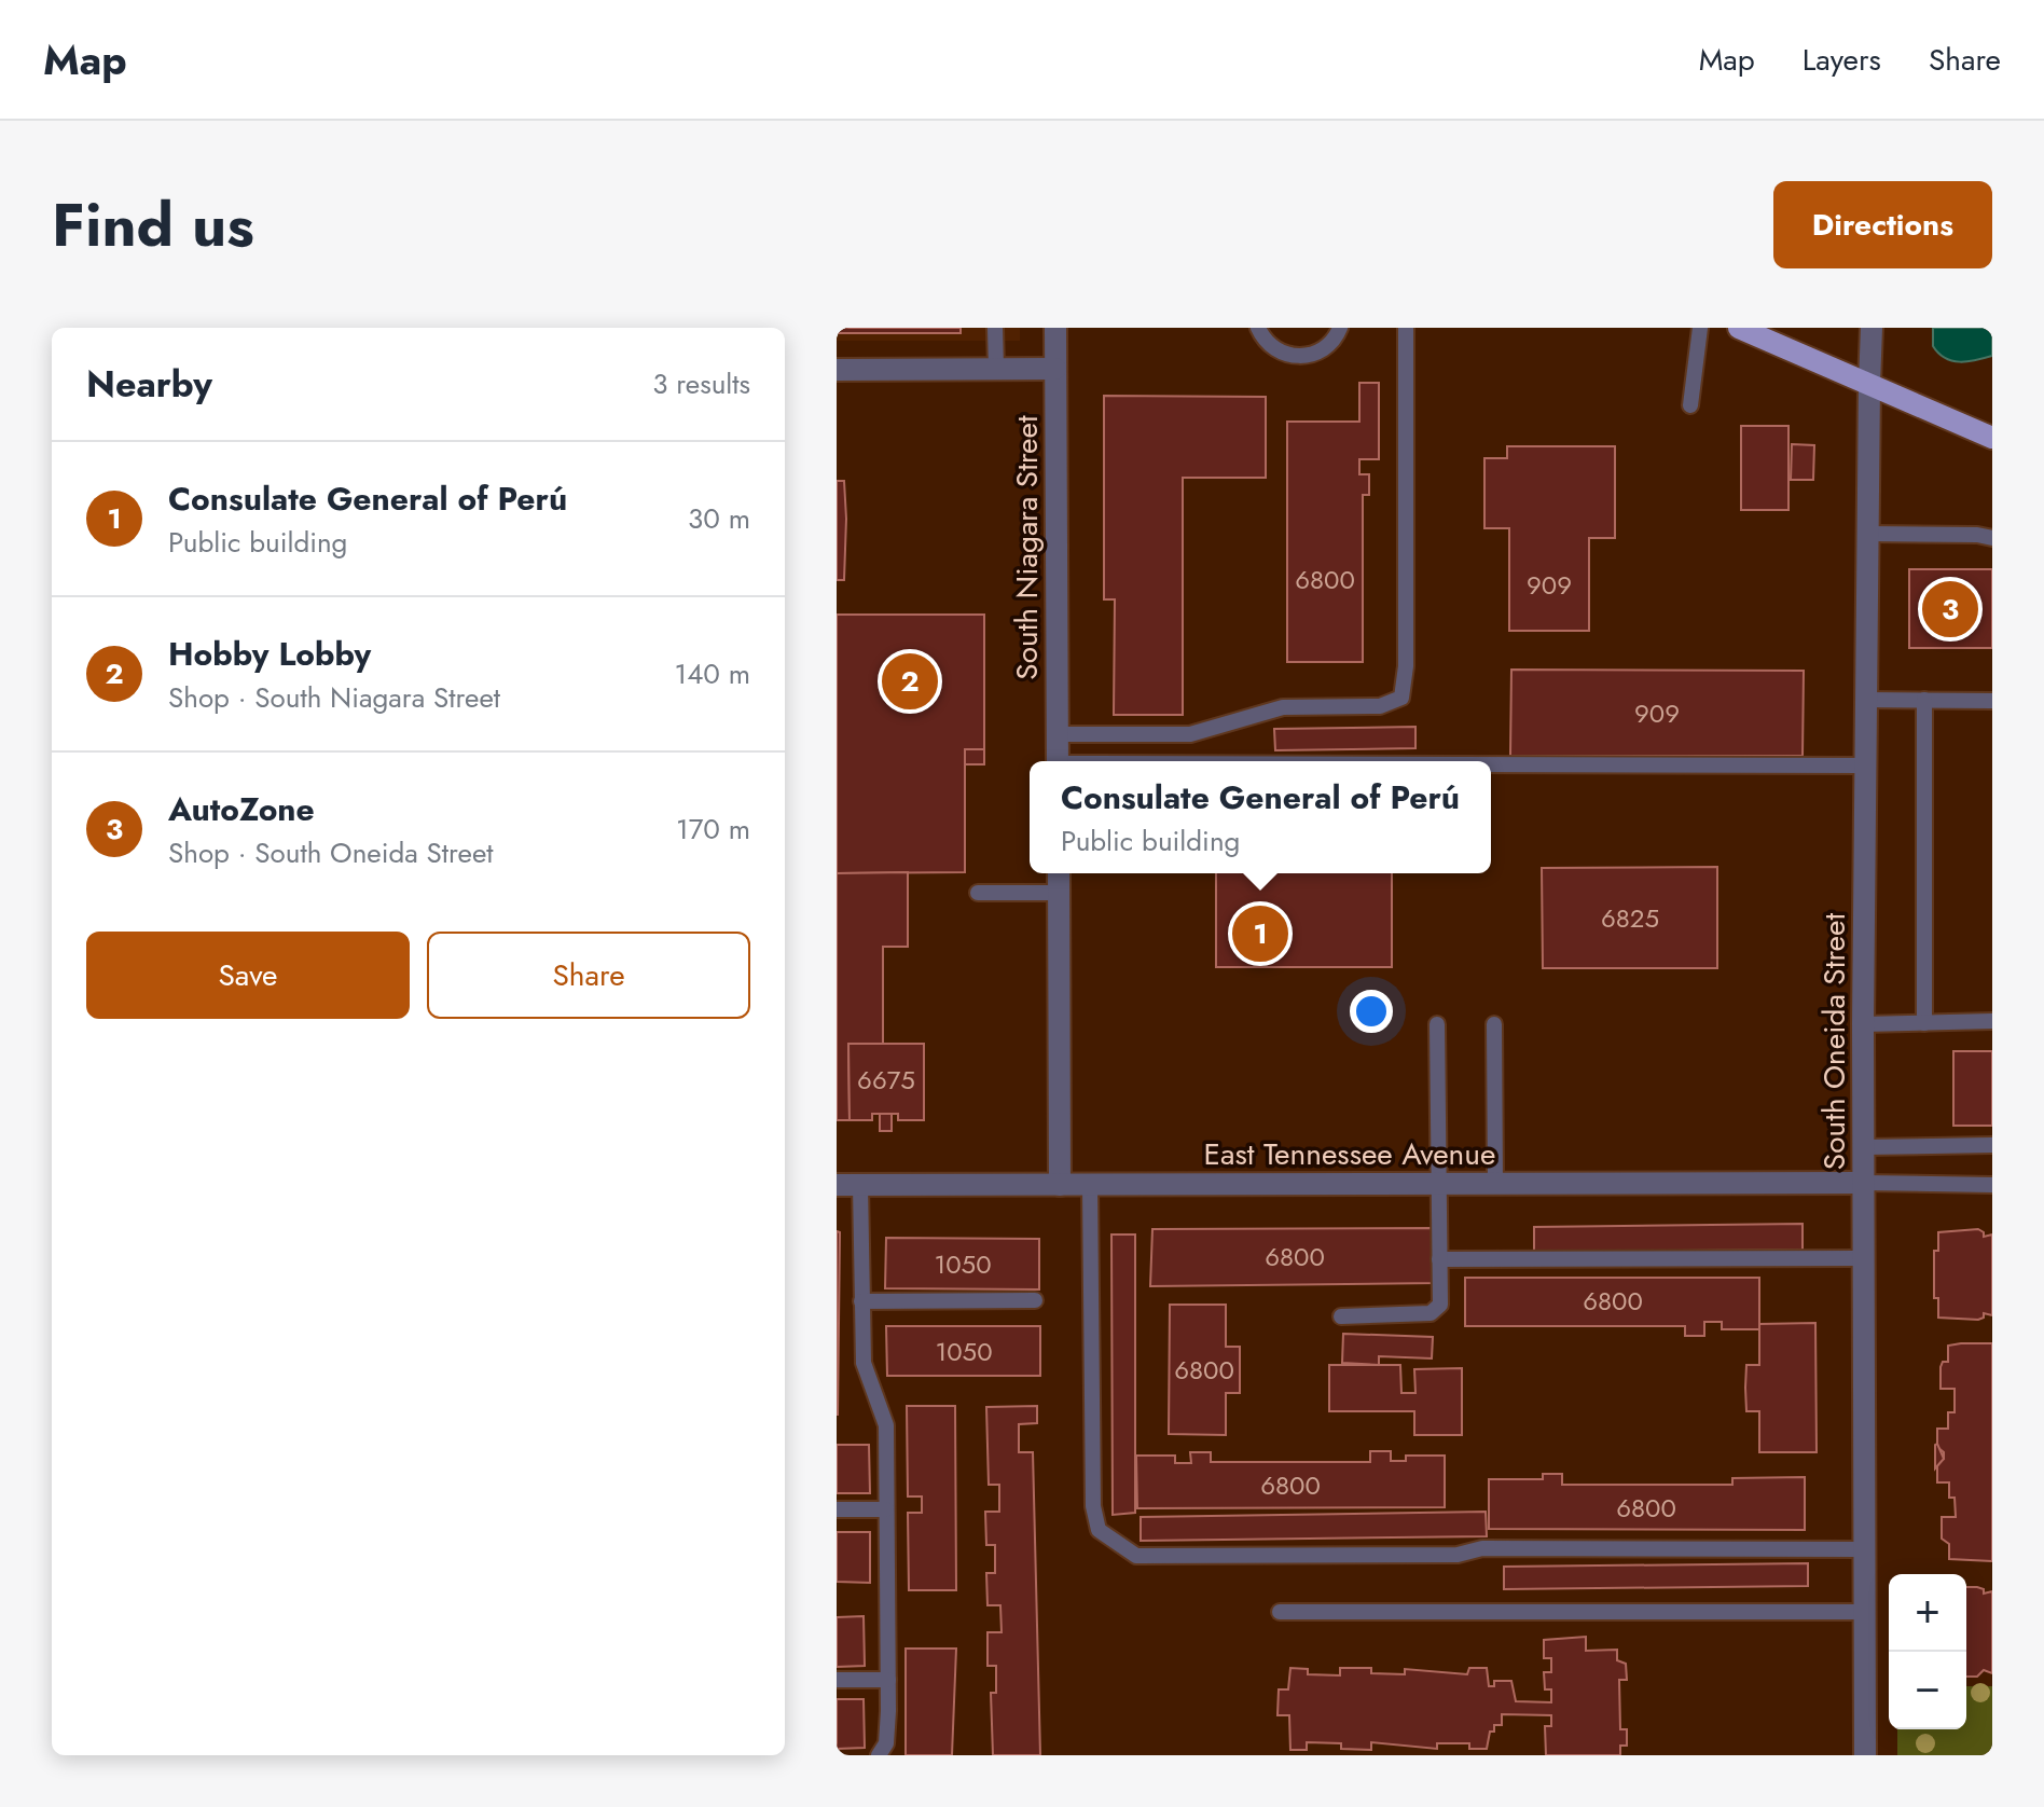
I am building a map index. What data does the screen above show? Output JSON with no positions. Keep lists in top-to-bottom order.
{
  "streets": {
    "street": ["South Niagara Street", "South Oneida Street", "East Tennessee Avenue"]
  },
  "crossings": [
    ["South Oneida Street", "East Tennessee Avenue"]
  ],
  "house_numbers": [
    "6800",
    "909",
    "909",
    "6825",
    "6675",
    "6800",
    "1050",
    "6800",
    "1050",
    "6800",
    "6800",
    "6800"
  ],
  "page": {
    "header": "Map",
    "nav": ["Map", "Layers", "Share"],
    "title": "Find us",
    "buttons": [
      "Directions",
      ["Save", "Share"]
    ],
    "heading": ["Nearby", "3 results"],
    "list": [
      {
        "mark": "1",
        "name": "Consulate General of Perú",
        "note": "Public building",
        "value": "30 m"
      },
      {
        "mark": "2",
        "name": "Hobby Lobby",
        "note": "Shop · South Niagara Street",
        "value": "140 m"
      },
      {
        "mark": "3",
        "name": "AutoZone",
        "note": "Shop · South Oneida Street",
        "value": "170 m"
      }
    ],
    "pins": ["3", "2", "1"],
    "popup": ["Consulate General of Perú", "Public building"],
    "map_buttons": ["+", "−"]
  }
}
